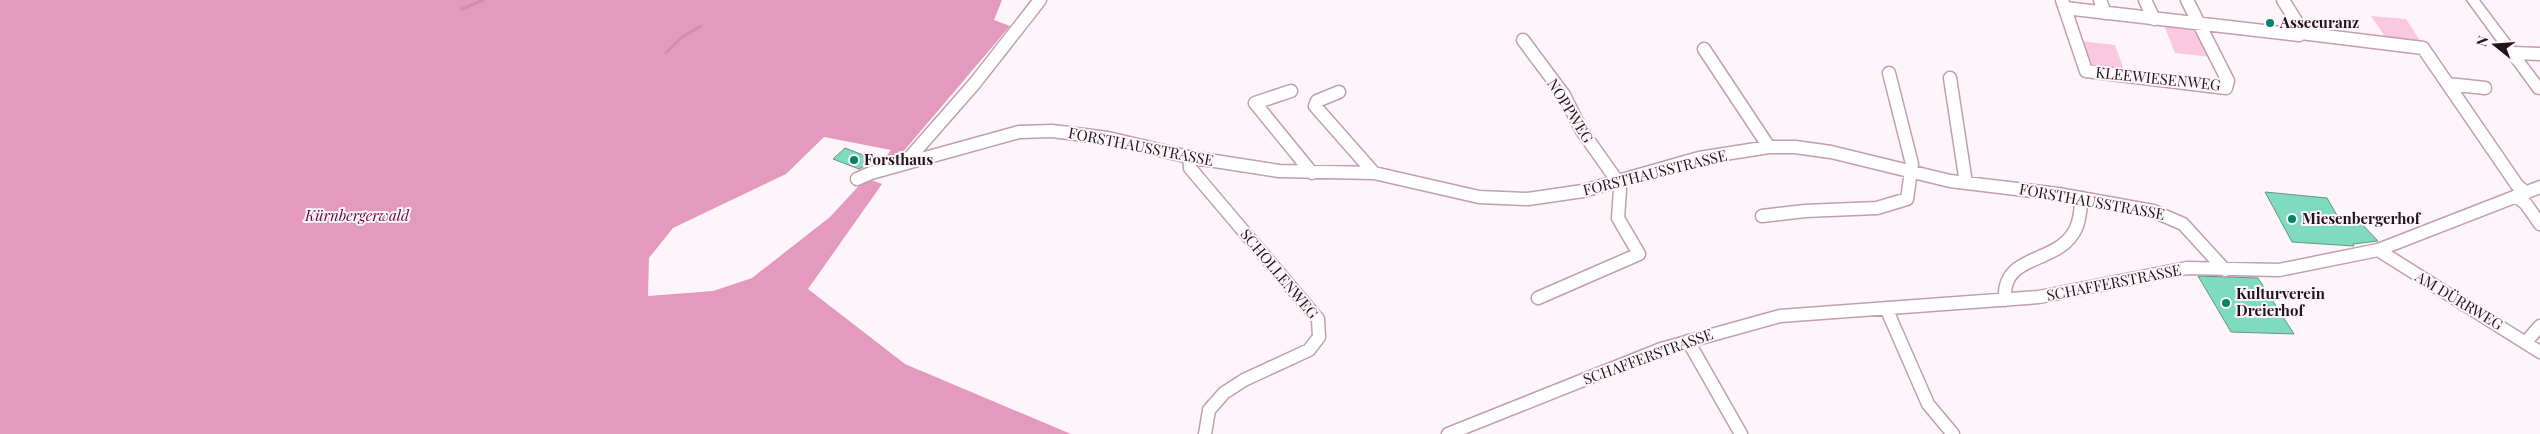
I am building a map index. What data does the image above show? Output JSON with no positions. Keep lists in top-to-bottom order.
{
  "streets": {
    "street": [
      "KLEEWIESENWEG",
      "NOPPWEG",
      "FORSTHAUSSTRASSE",
      "SCHOLLENWEG",
      "SCHAFFERSTRASSE",
      "AM DÜRRWEG"
    ]
  },
  "crossings": [
    ["NOPPWEG", "FORSTHAUSSTRASSE"],
    ["FORSTHAUSSTRASSE", "SCHOLLENWEG"],
    ["FORSTHAUSSTRASSE", "SCHAFFERSTRASSE"],
    ["SCHAFFERSTRASSE", "AM DÜRRWEG"]
  ],
  "parks": ["Kürnbergerwald"],
  "places": [
    "Assecuranz",
    "Forsthaus",
    "Miesenbergerhof",
    "Kulturverein Dreierhof"
  ],
  "north": "left"
}
